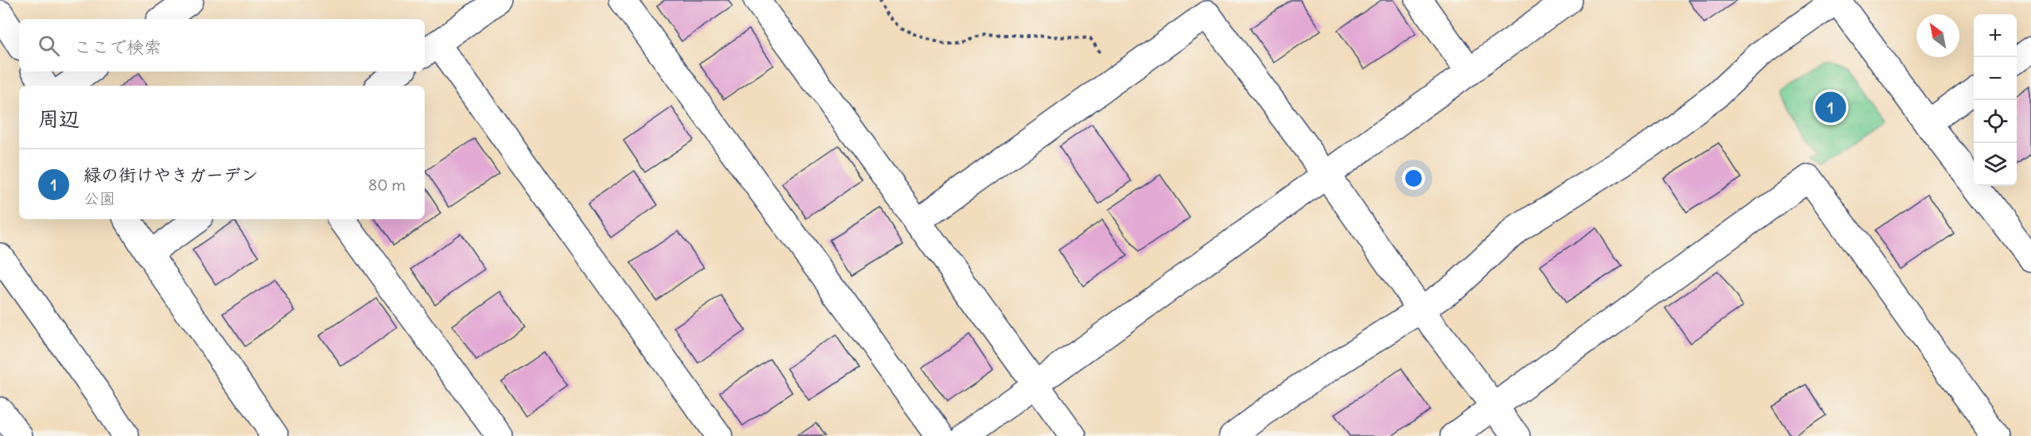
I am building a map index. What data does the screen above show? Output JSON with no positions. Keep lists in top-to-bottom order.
{
  "north": "top left",
  "page": {
    "map_buttons": ["+", "−"],
    "search": "ここで検索",
    "heading": "周辺",
    "pins": "1",
    "list": [
      {
        "mark": "1",
        "name": "緑の街けやきガーデン",
        "note": "公園",
        "value": "80 m"
      }
    ]
  }
}
